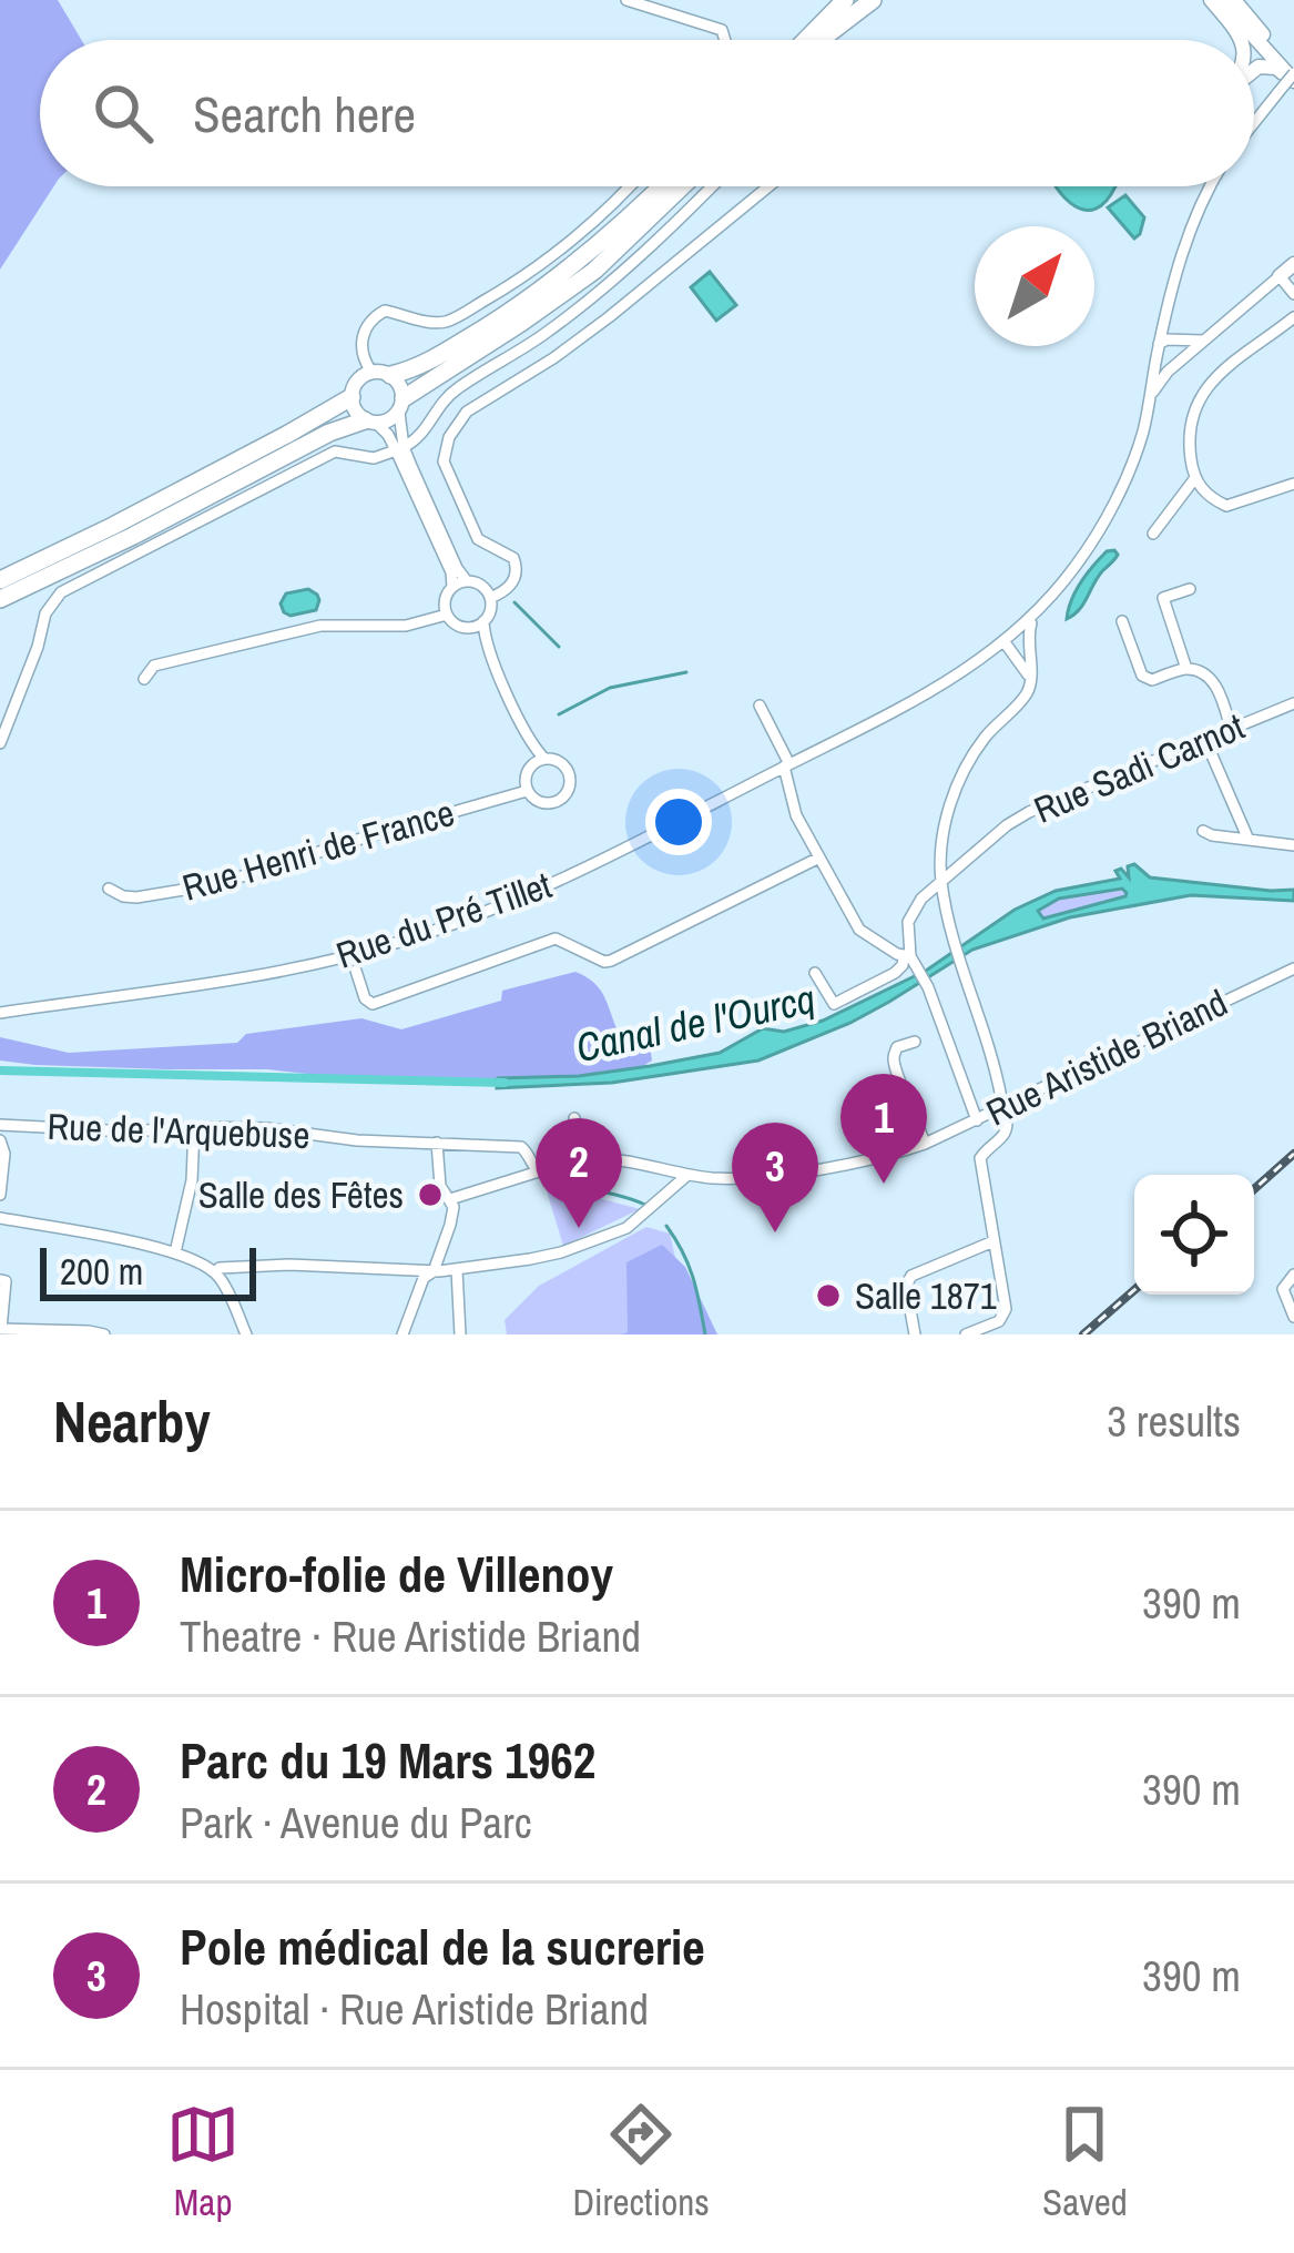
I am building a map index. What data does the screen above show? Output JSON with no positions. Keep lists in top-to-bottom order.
{
  "streets": {
    "street": [
      "Rue Sadi Carnot",
      "Rue Henri de France",
      "Rue du Pré Tillet",
      "Rue Aristide Briand",
      "Rue de l'Arquebuse"
    ]
  },
  "crossings": [
    ["Rue Aristide Briand", "Rue de l'Arquebuse"]
  ],
  "water": ["Canal de l'Ourcq"],
  "places": ["Salle des Fêtes", "Salle 1871"],
  "scale_bar": "200 m",
  "north": "top right",
  "page": {
    "search": "Search here",
    "pins": ["1", "2", "3"],
    "scale": "200 m",
    "heading": ["Nearby", "3 results"],
    "list": [
      {
        "mark": "1",
        "name": "Micro-folie de Villenoy",
        "note": "Theatre · Rue Aristide Briand",
        "value": "390 m"
      },
      {
        "mark": "2",
        "name": "Parc du 19 Mars 1962",
        "note": "Park · Avenue du Parc",
        "value": "390 m"
      },
      {
        "mark": "3",
        "name": "Pole médical de la sucrerie",
        "note": "Hospital · Rue Aristide Briand",
        "value": "390 m"
      }
    ],
    "nav": ["Map", "Directions", "Saved"]
  }
}
